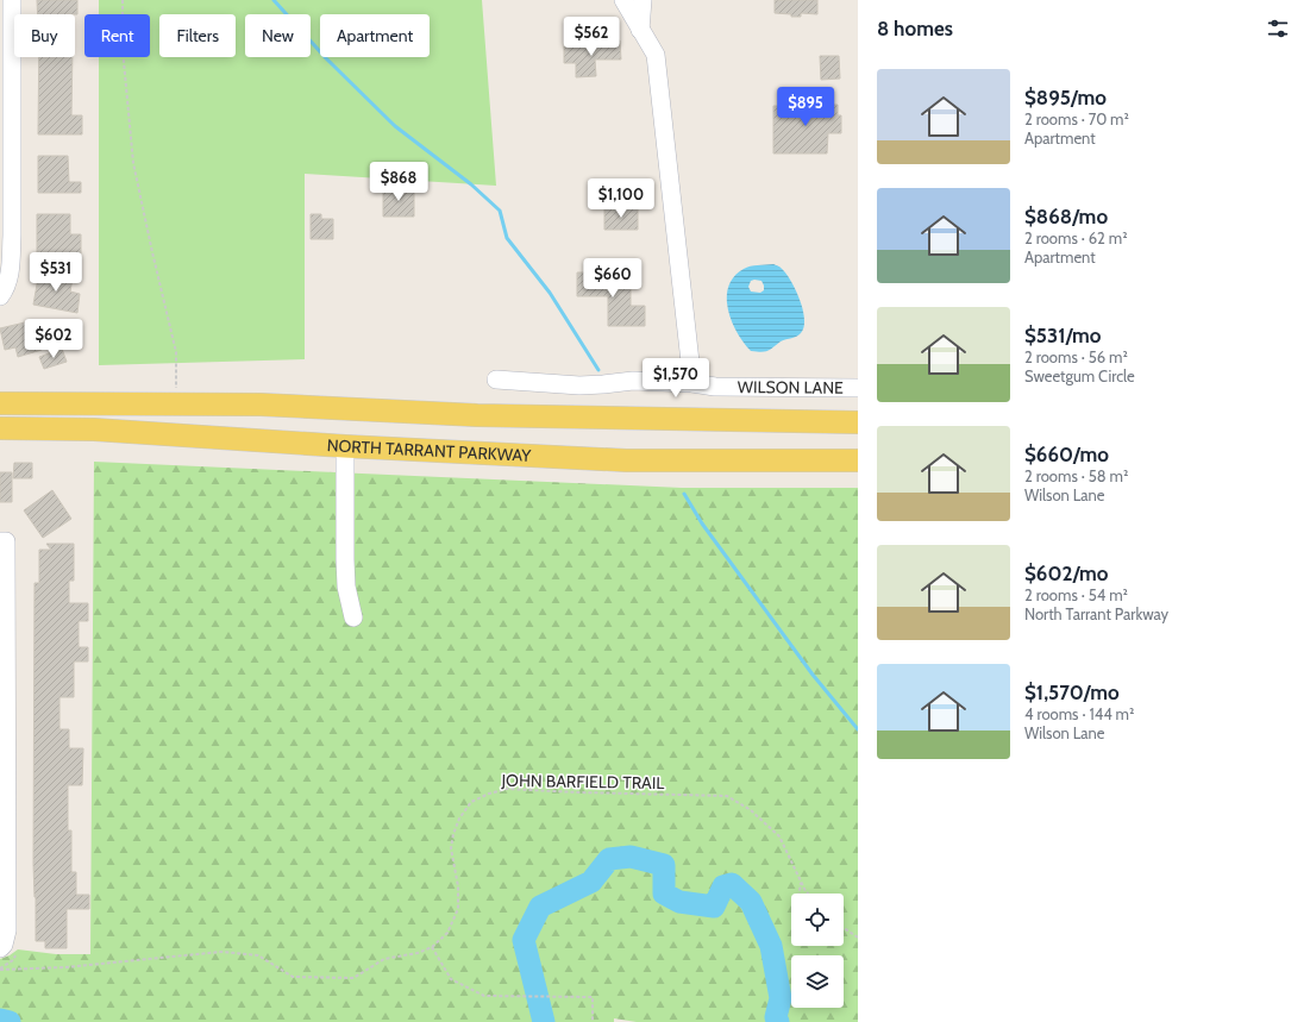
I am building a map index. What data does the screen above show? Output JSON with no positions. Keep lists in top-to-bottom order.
{
  "streets": {
    "main road": ["NORTH TARRANT PARKWAY"],
    "street": ["WILSON LANE"],
    "path": ["JOHN BARFIELD TRAIL"]
  },
  "page": {
    "heading": "8 homes",
    "chip": [
      "Buy",
      "Rent",
      "Filters",
      "New",
      "Apartment"
    ],
    "price": [
      "$562",
      "$895",
      "$868",
      "$1,100",
      "$531",
      "$660",
      "$602",
      "$1,570"
    ],
    "list": [
      {
        "name": "$895/mo",
        "note": "2 rooms · 70 m² · Apartment"
      },
      {
        "name": "$868/mo",
        "note": "2 rooms · 62 m² · Apartment"
      },
      {
        "name": "$531/mo",
        "note": "2 rooms · 56 m² · Sweetgum Circle"
      },
      {
        "name": "$660/mo",
        "note": "2 rooms · 58 m² · Wilson Lane"
      },
      {
        "name": "$602/mo",
        "note": "2 rooms · 54 m² · North Tarrant Parkway"
      },
      {
        "name": "$1,570/mo",
        "note": "4 rooms · 144 m² · Wilson Lane"
      }
    ]
  }
}
